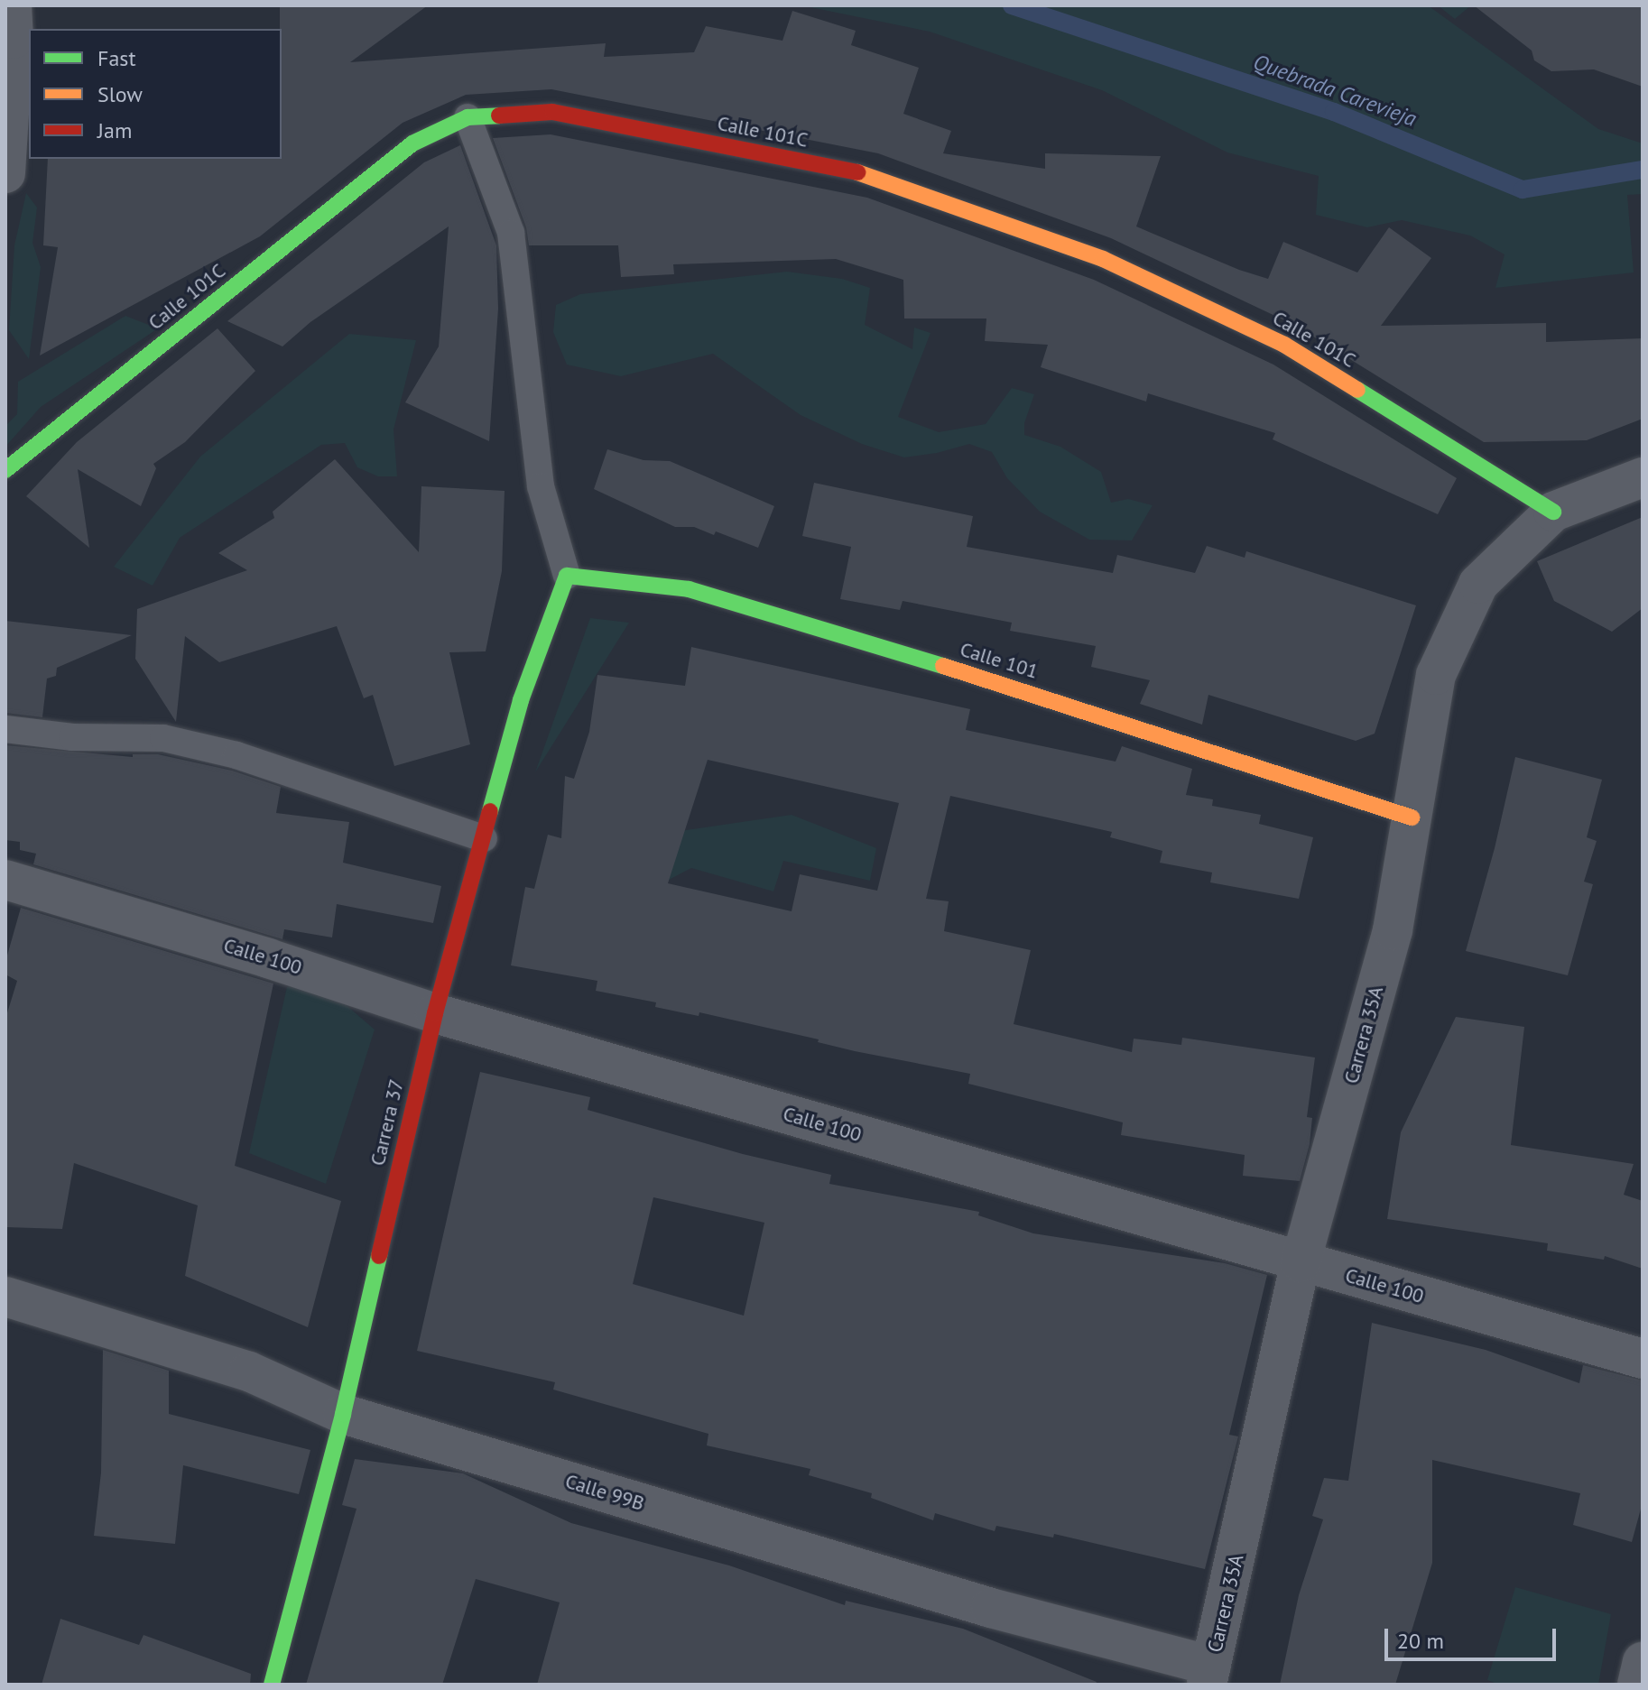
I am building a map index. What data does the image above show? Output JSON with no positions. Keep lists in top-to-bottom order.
{
  "streets": {
    "street": [
      "Calle 101C",
      "Calle 101",
      "Calle 100",
      "Carrera 35A",
      "Carrera 37",
      "Calle 99B"
    ]
  },
  "crossings": [
    ["Calle 101C", "Carrera 35A"],
    ["Calle 101", "Carrera 35A"],
    ["Calle 101", "Carrera 37"],
    ["Calle 100", "Carrera 35A"],
    ["Calle 100", "Carrera 37"],
    ["Carrera 35A", "Calle 99B"],
    ["Carrera 37", "Calle 99B"]
  ],
  "water": ["Quebrada Carevieja"],
  "legend": ["Fast", "Slow", "Jam"],
  "scale_bar": "20 m"
}
